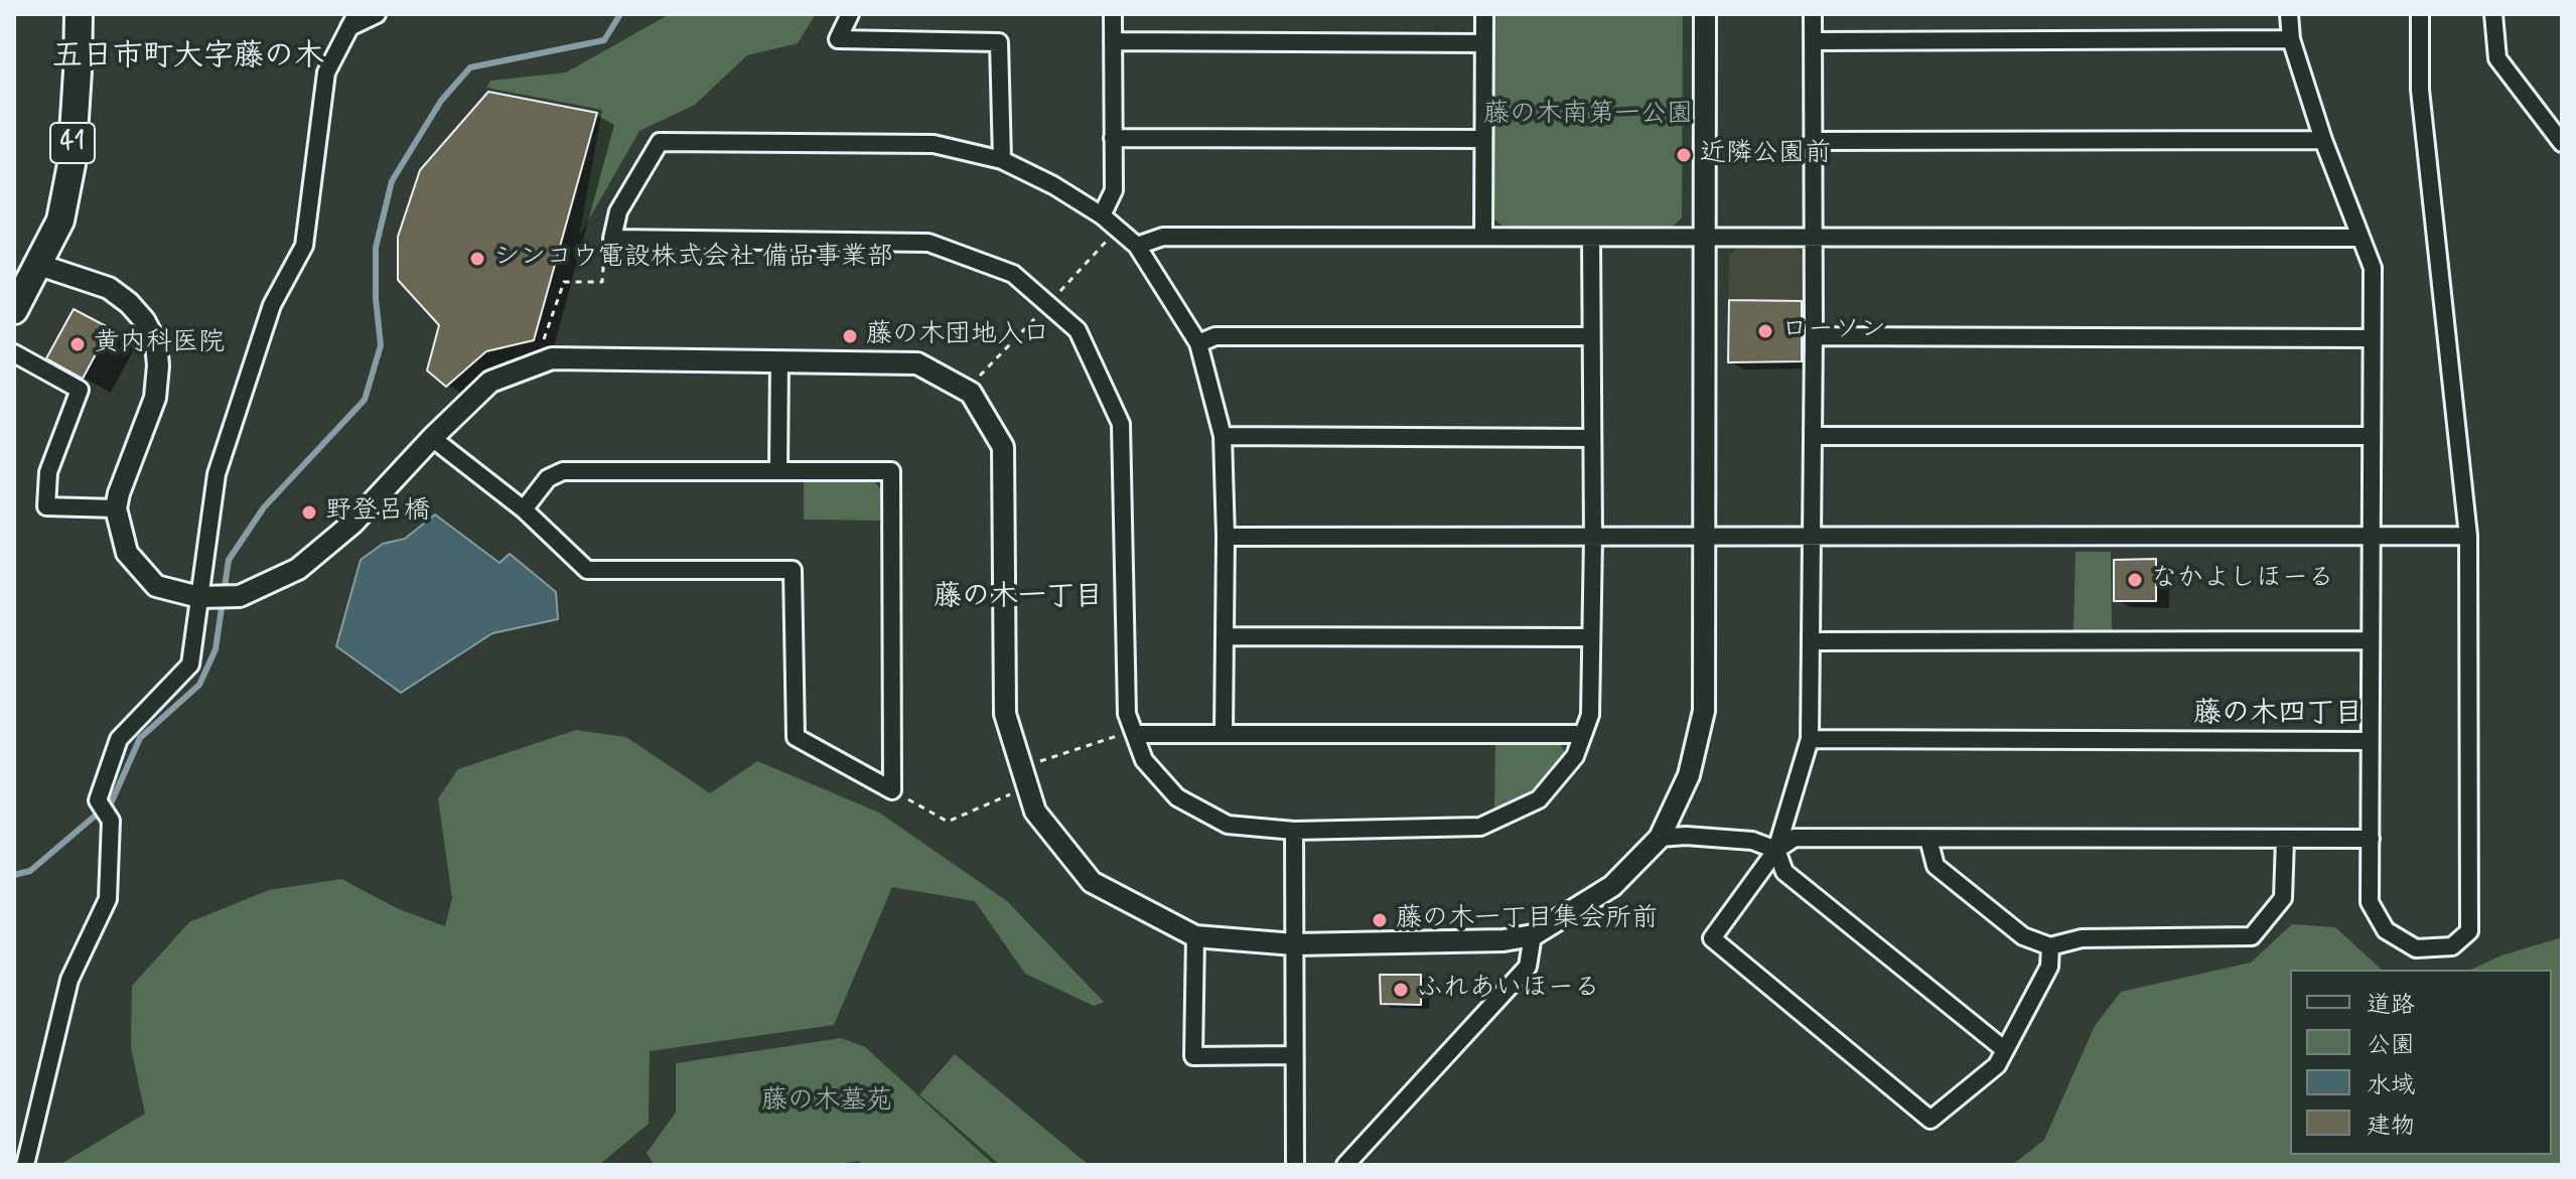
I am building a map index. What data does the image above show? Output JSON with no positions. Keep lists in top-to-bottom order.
{
  "streets": {
    "main road": ["41"]
  },
  "districts": ["五日市町大字藤の木", "藤の木一丁目", "藤の木四丁目"],
  "parks": ["藤の木南第一公園", "藤の木墓苑"],
  "places": [
    "近隣公園前",
    "シンコウ電設株式会社 備品事業部",
    "ローソン",
    "藤の木団地入口",
    "黄内科医院",
    "野登呂橋",
    "なかよしほーる",
    "藤の木一丁目集会所前",
    "ふれあいほーる"
  ],
  "legend": [
    "道路",
    "公園",
    "水域",
    "建物"
  ]
}
